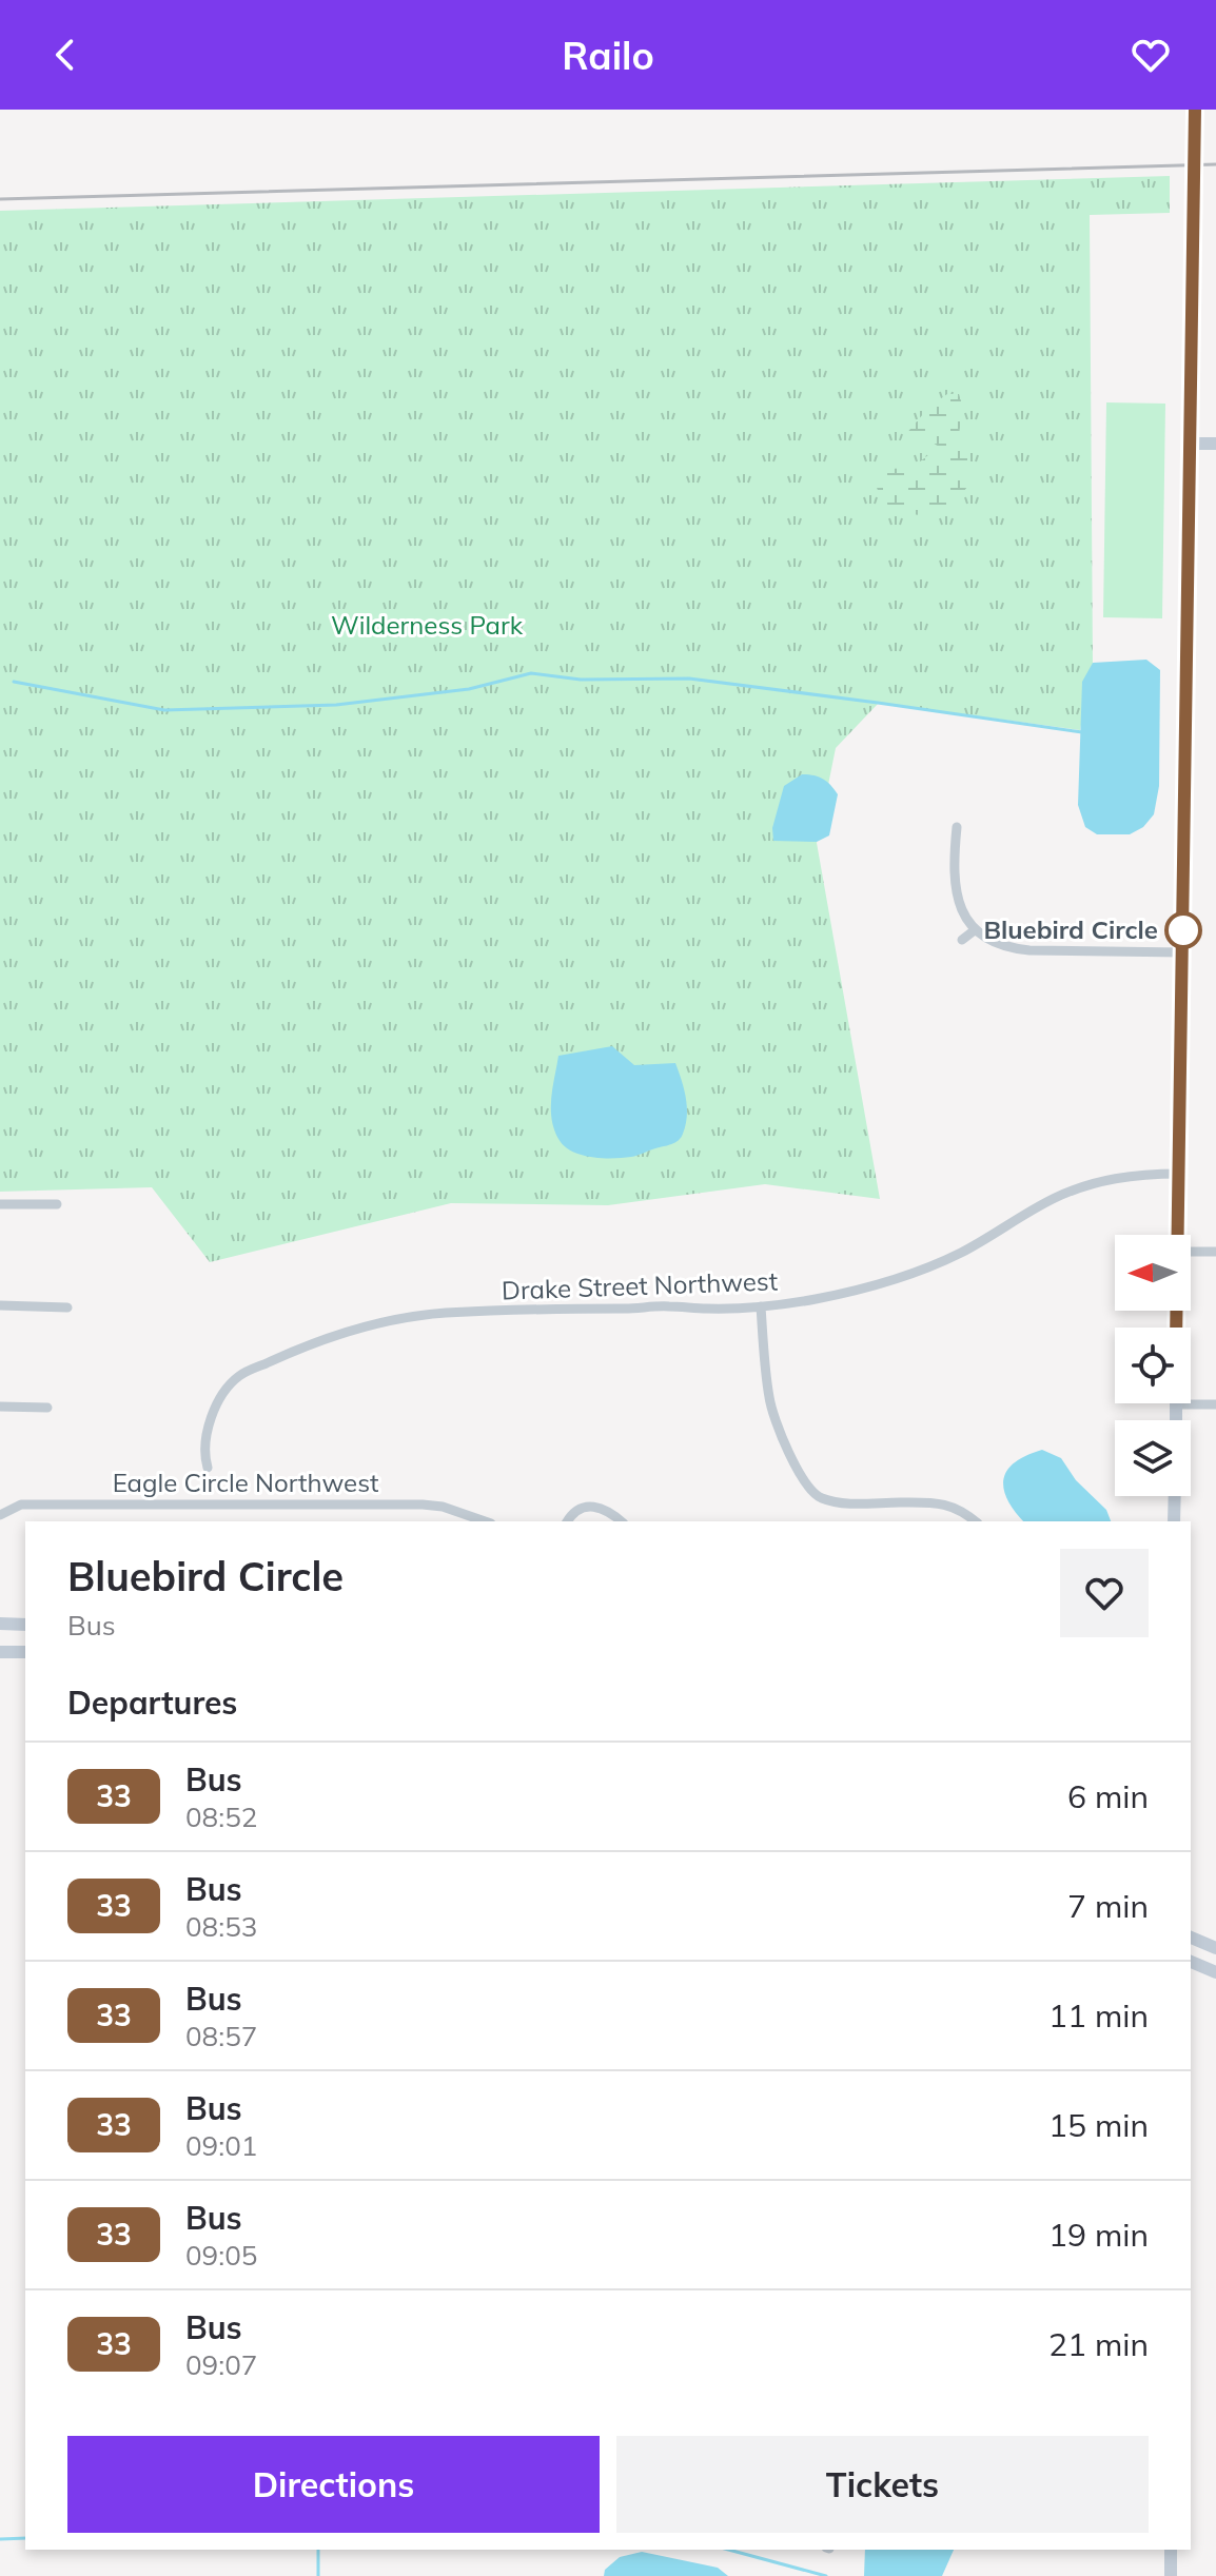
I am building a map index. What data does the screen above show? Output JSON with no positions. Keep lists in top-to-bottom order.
{
  "streets": {
    "street": ["Drake Street Northwest", "Eagle Circle Northwest"]
  },
  "parks": ["Wilderness Park"],
  "places": ["Bluebird Circle"],
  "lines": ["bus line 33"],
  "north": "left",
  "page": {
    "header": "Railo",
    "heading": [
      ["Bluebird Circle", "Bus"],
      "Departures"
    ],
    "list": [
      {
        "mark": "33",
        "name": "Bus",
        "note": "08:52",
        "value": "6 min"
      },
      {
        "mark": "33",
        "name": "Bus",
        "note": "08:53",
        "value": "7 min"
      },
      {
        "mark": "33",
        "name": "Bus",
        "note": "08:57",
        "value": "11 min"
      },
      {
        "mark": "33",
        "name": "Bus",
        "note": "09:01",
        "value": "15 min"
      },
      {
        "mark": "33",
        "name": "Bus",
        "note": "09:05",
        "value": "19 min"
      },
      {
        "mark": "33",
        "name": "Bus",
        "note": "09:07",
        "value": "21 min"
      }
    ],
    "buttons": ["Directions", "Tickets"]
  }
}
